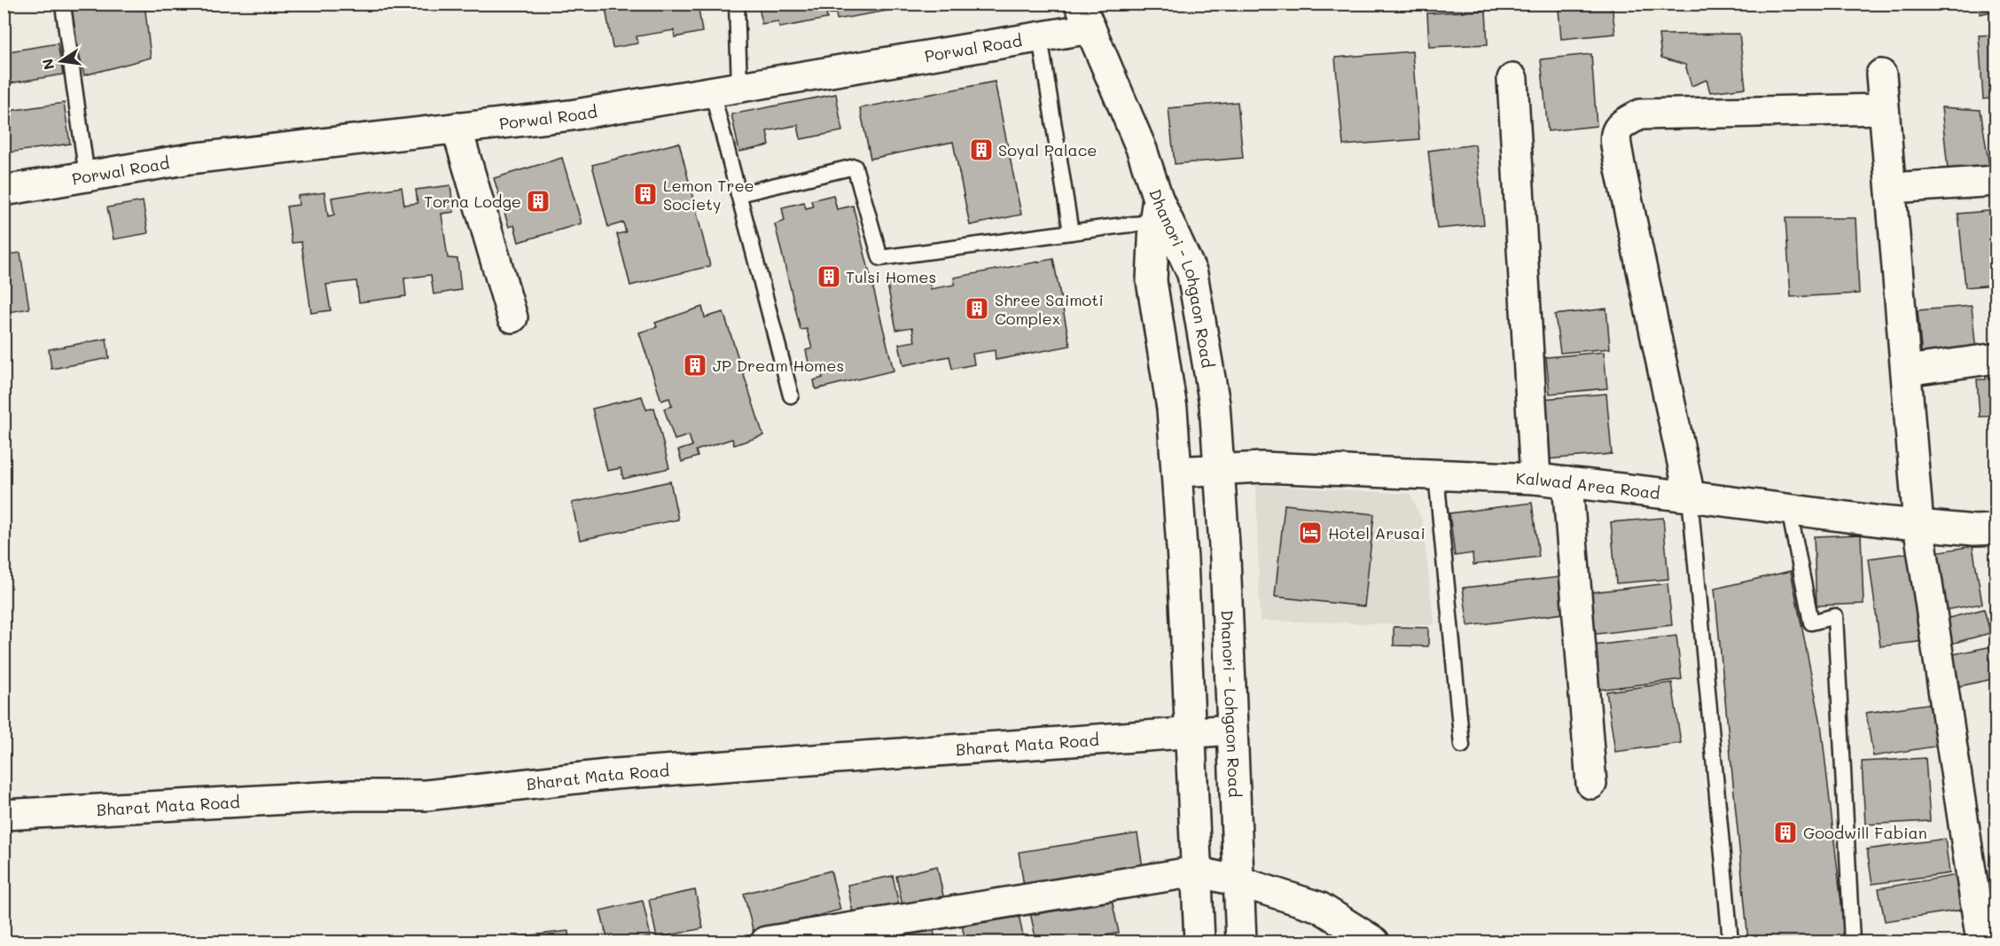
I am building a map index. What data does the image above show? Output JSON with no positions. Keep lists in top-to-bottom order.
{
  "streets": {
    "street": [
      "Porwal Road",
      "Dhanori - Lohgaon Road",
      "Kalwad Area Road",
      "Bharat Mata Road"
    ]
  },
  "crossings": [
    ["Dhanori - Lohgaon Road", "Kalwad Area Road"],
    ["Dhanori - Lohgaon Road", "Bharat Mata Road"]
  ],
  "places": {
    "building": [
      "Soyal Palace",
      "Lemon Tree Society",
      "Torna Lodge",
      "Tulsi Homes",
      "Shree Saimoti Complex",
      "JP Dream Homes",
      "Goodwill Fabian"
    ],
    "hotel": ["Hotel Arusai"]
  },
  "north": "left"
}
